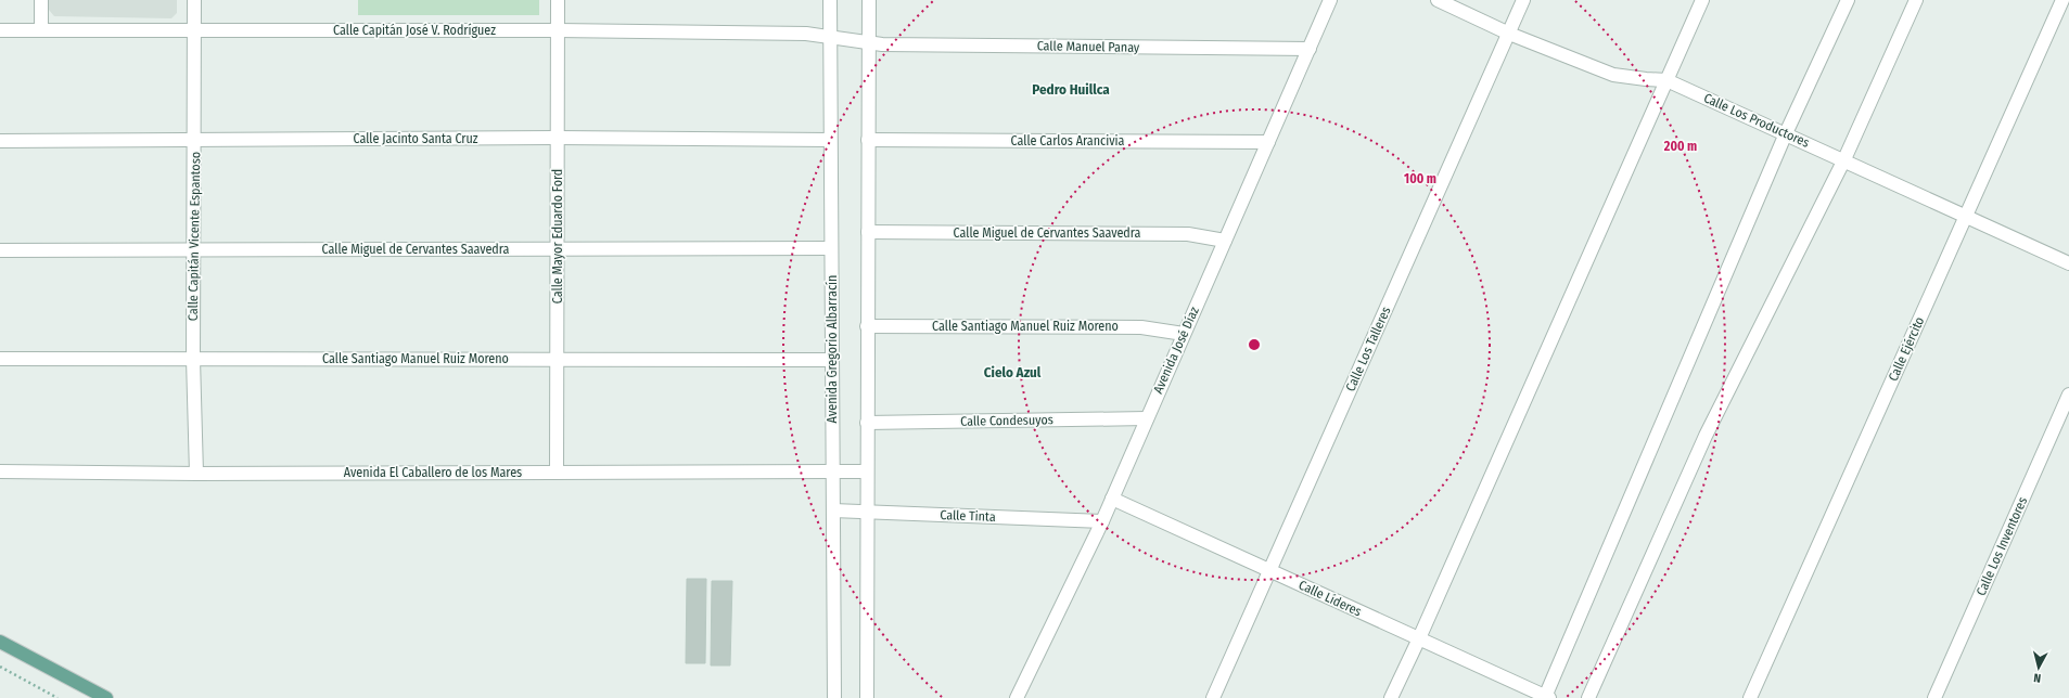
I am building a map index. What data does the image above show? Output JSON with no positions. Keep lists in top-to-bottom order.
{
  "streets": {
    "street": [
      "Calle Capitán José V. Rodríguez",
      "Calle Manuel Panay",
      "Calle Los Productores",
      "Calle Jacinto Santa Cruz",
      "Calle Carlos Arancivia",
      "Calle Miguel de Cervantes Saavedra",
      "Calle Capitán Vicente Espantoso",
      "Calle Mayor Eduardo Ford",
      "Calle Santiago Manuel Ruiz Moreno",
      "Avenida Gregorio Albarracín",
      "Calle Los Talleres",
      "Calle Ejército",
      "Avenida José Díaz",
      "Calle Condesuyos",
      "Avenida El Caballero de los Mares",
      "Calle Tinta",
      "Calle Los Inventores",
      "Calle Líderes"
    ]
  },
  "crossings": [
    ["Calle Capitán José V. Rodríguez", "Calle Manuel Panay"],
    ["Calle Capitán José V. Rodríguez", "Calle Capitán Vicente Espantoso"],
    ["Calle Capitán José V. Rodríguez", "Calle Mayor Eduardo Ford"],
    ["Calle Capitán José V. Rodríguez", "Avenida Gregorio Albarracín"],
    ["Calle Manuel Panay", "Avenida Gregorio Albarracín"],
    ["Calle Manuel Panay", "Avenida José Díaz"],
    ["Calle Los Productores", "Calle Los Talleres"],
    ["Calle Los Productores", "Calle Ejército"],
    ["Calle Jacinto Santa Cruz", "Calle Capitán Vicente Espantoso"],
    ["Calle Jacinto Santa Cruz", "Calle Mayor Eduardo Ford"],
    ["Calle Jacinto Santa Cruz", "Avenida Gregorio Albarracín"],
    ["Calle Carlos Arancivia", "Avenida José Díaz"],
    ["Calle Miguel de Cervantes Saavedra", "Calle Capitán Vicente Espantoso"],
    ["Calle Miguel de Cervantes Saavedra", "Calle Mayor Eduardo Ford"],
    ["Calle Miguel de Cervantes Saavedra", "Avenida Gregorio Albarracín"],
    ["Calle Miguel de Cervantes Saavedra", "Avenida José Díaz"],
    ["Calle Capitán Vicente Espantoso", "Calle Santiago Manuel Ruiz Moreno"],
    ["Calle Capitán Vicente Espantoso", "Avenida El Caballero de los Mares"],
    ["Calle Mayor Eduardo Ford", "Calle Santiago Manuel Ruiz Moreno"],
    ["Calle Mayor Eduardo Ford", "Avenida El Caballero de los Mares"],
    ["Calle Santiago Manuel Ruiz Moreno", "Avenida Gregorio Albarracín"],
    ["Calle Santiago Manuel Ruiz Moreno", "Avenida José Díaz"],
    ["Avenida Gregorio Albarracín", "Avenida El Caballero de los Mares"],
    ["Avenida Gregorio Albarracín", "Calle Tinta"],
    ["Calle Los Talleres", "Calle Líderes"],
    ["Avenida José Díaz", "Calle Condesuyos"],
    ["Avenida José Díaz", "Calle Tinta"],
    ["Avenida José Díaz", "Calle Líderes"]
  ],
  "districts": ["Pedro Huillca", "Cielo Azul"],
  "north": "bottom",
  "rings": ["200 m", "100 m"]
}
